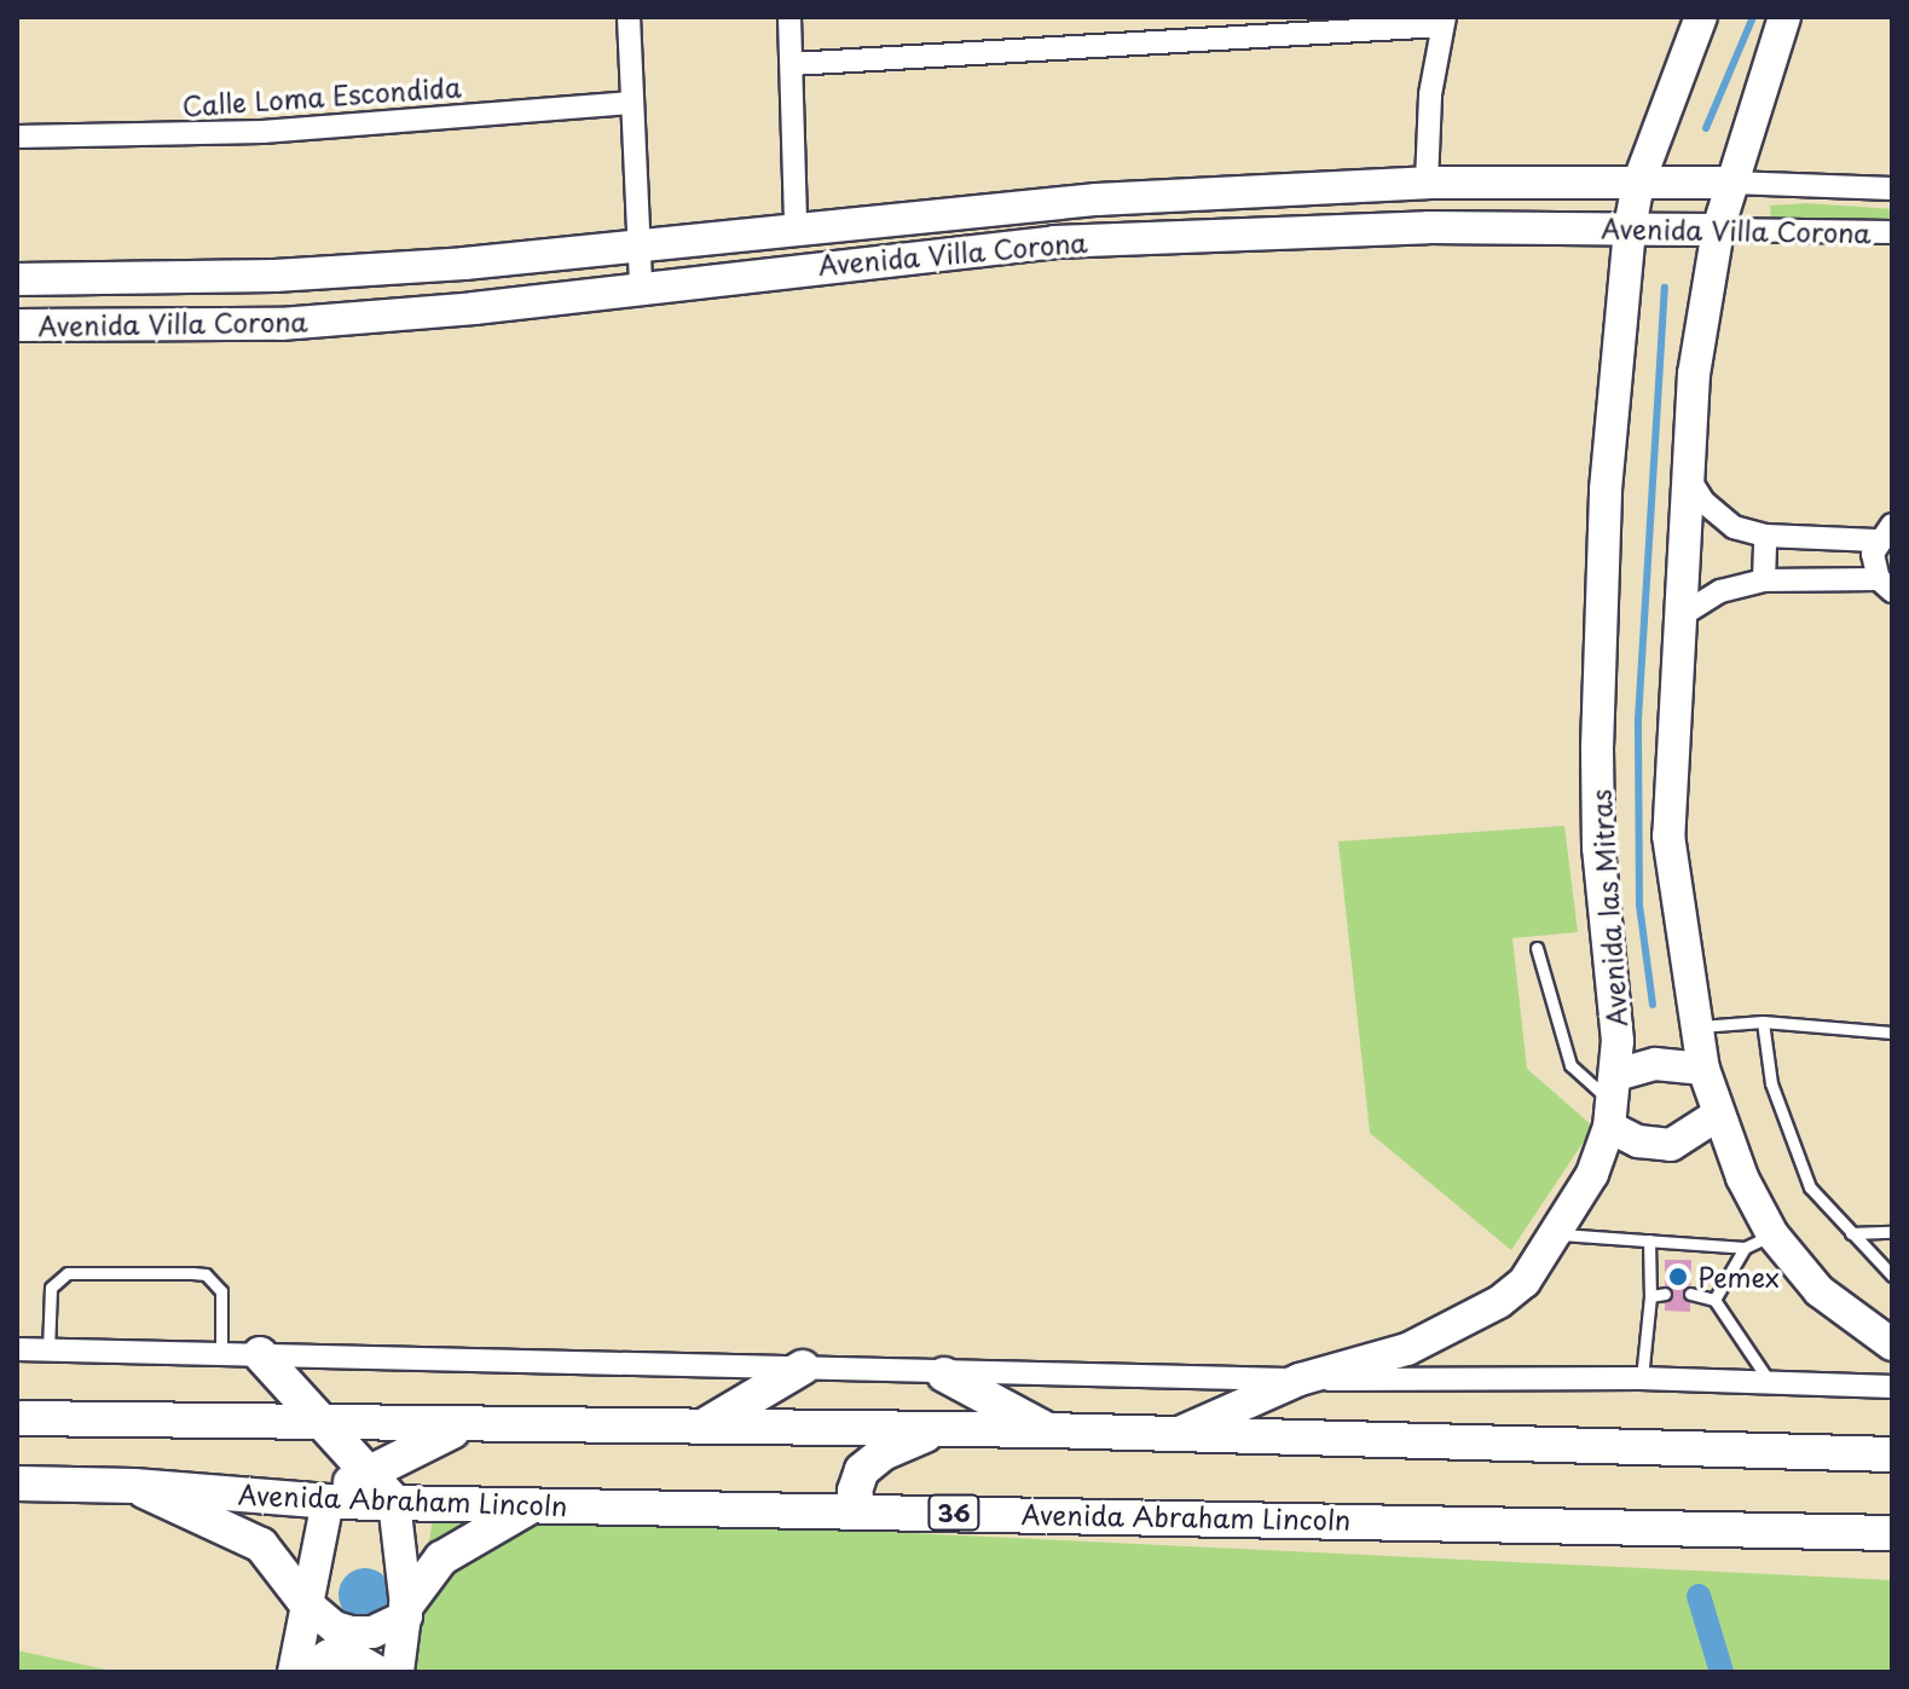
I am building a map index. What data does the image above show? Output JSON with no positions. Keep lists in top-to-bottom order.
{
  "streets": {
    "main road": ["Avenida Abraham Lincoln", "36"],
    "street": ["Calle Loma Escondida", "Avenida Villa Corona", "Avenida las Mitras"]
  },
  "crossings": [
    ["Avenida Villa Corona", "Avenida las Mitras"]
  ],
  "places": ["Pemex"]
}
